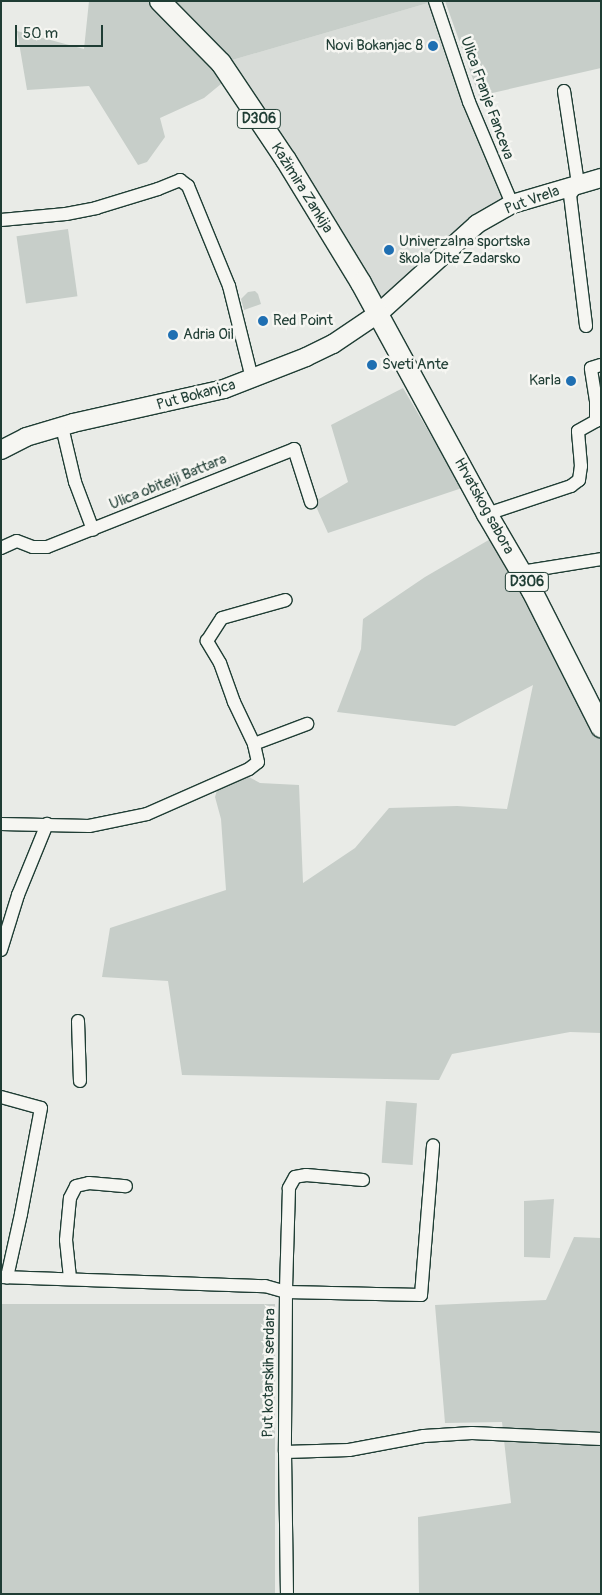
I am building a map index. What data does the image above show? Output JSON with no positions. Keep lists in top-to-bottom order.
{
  "streets": {
    "main road": [
      "D306",
      "Kažimira Zankija",
      "Put Vrela",
      "Put Bokanjca",
      "Hrvatskog sabora"
    ],
    "street": ["Ulica Franje Fanceva", "Ulica obitelji Battara", "Put kotarskih serdara"]
  },
  "crossings": [
    ["Ulica Franje Fanceva", "Put Vrela"],
    ["Kažimira Zankija", "Put Vrela"],
    ["Kažimira Zankija", "Put Bokanjca"],
    ["Kažimira Zankija", "Hrvatskog sabora"],
    ["Put Vrela", "Put Bokanjca"],
    ["Put Vrela", "Hrvatskog sabora"],
    ["Put Bokanjca", "Hrvatskog sabora"]
  ],
  "places": [
    "Novi Bokanjac 8",
    "Univerzalna sportska škola Dite Zadarsko",
    "Red Point",
    "Adria Oil",
    "Sveti Ante",
    "Karla"
  ],
  "scale_bar": "50 m"
}
